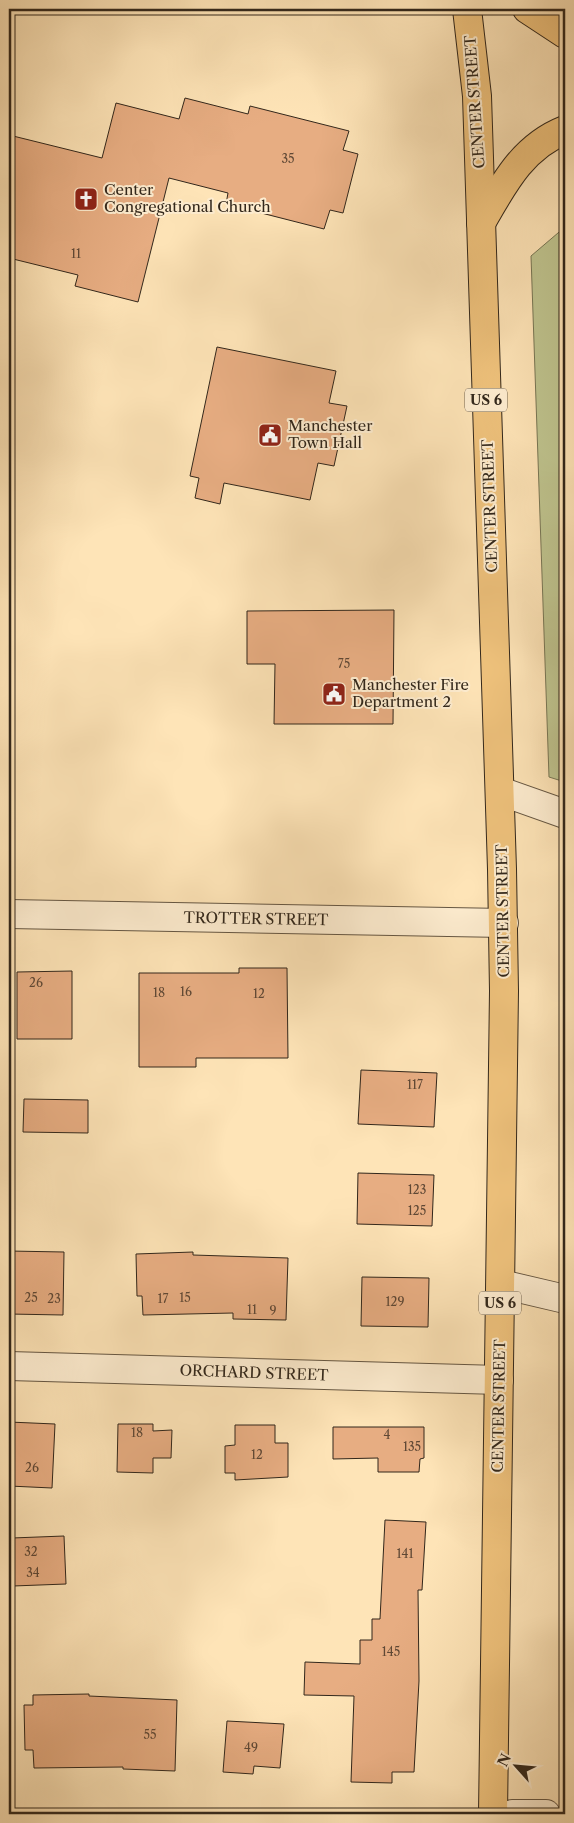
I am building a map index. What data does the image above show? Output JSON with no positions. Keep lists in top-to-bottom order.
{
  "streets": {
    "main road": ["CENTER STREET", "US 6"],
    "street": ["TROTTER STREET", "ORCHARD STREET"]
  },
  "crossings": [
    ["CENTER STREET", "TROTTER STREET"],
    ["CENTER STREET", "ORCHARD STREET"]
  ],
  "places": {
    "church": ["Center Congregational Church"],
    "public building": ["Manchester Town Hall", "Manchester Fire Department 2"]
  },
  "house_numbers": [
    "35",
    "11",
    "75",
    "26",
    "16",
    "18",
    "12",
    "117",
    "123",
    "125",
    "25",
    "15",
    "23",
    "17",
    "129",
    "11",
    "9",
    "18",
    "4",
    "135",
    "12",
    "26",
    "32",
    "141",
    "34",
    "145",
    "55",
    "49"
  ],
  "north": "top left"
}
